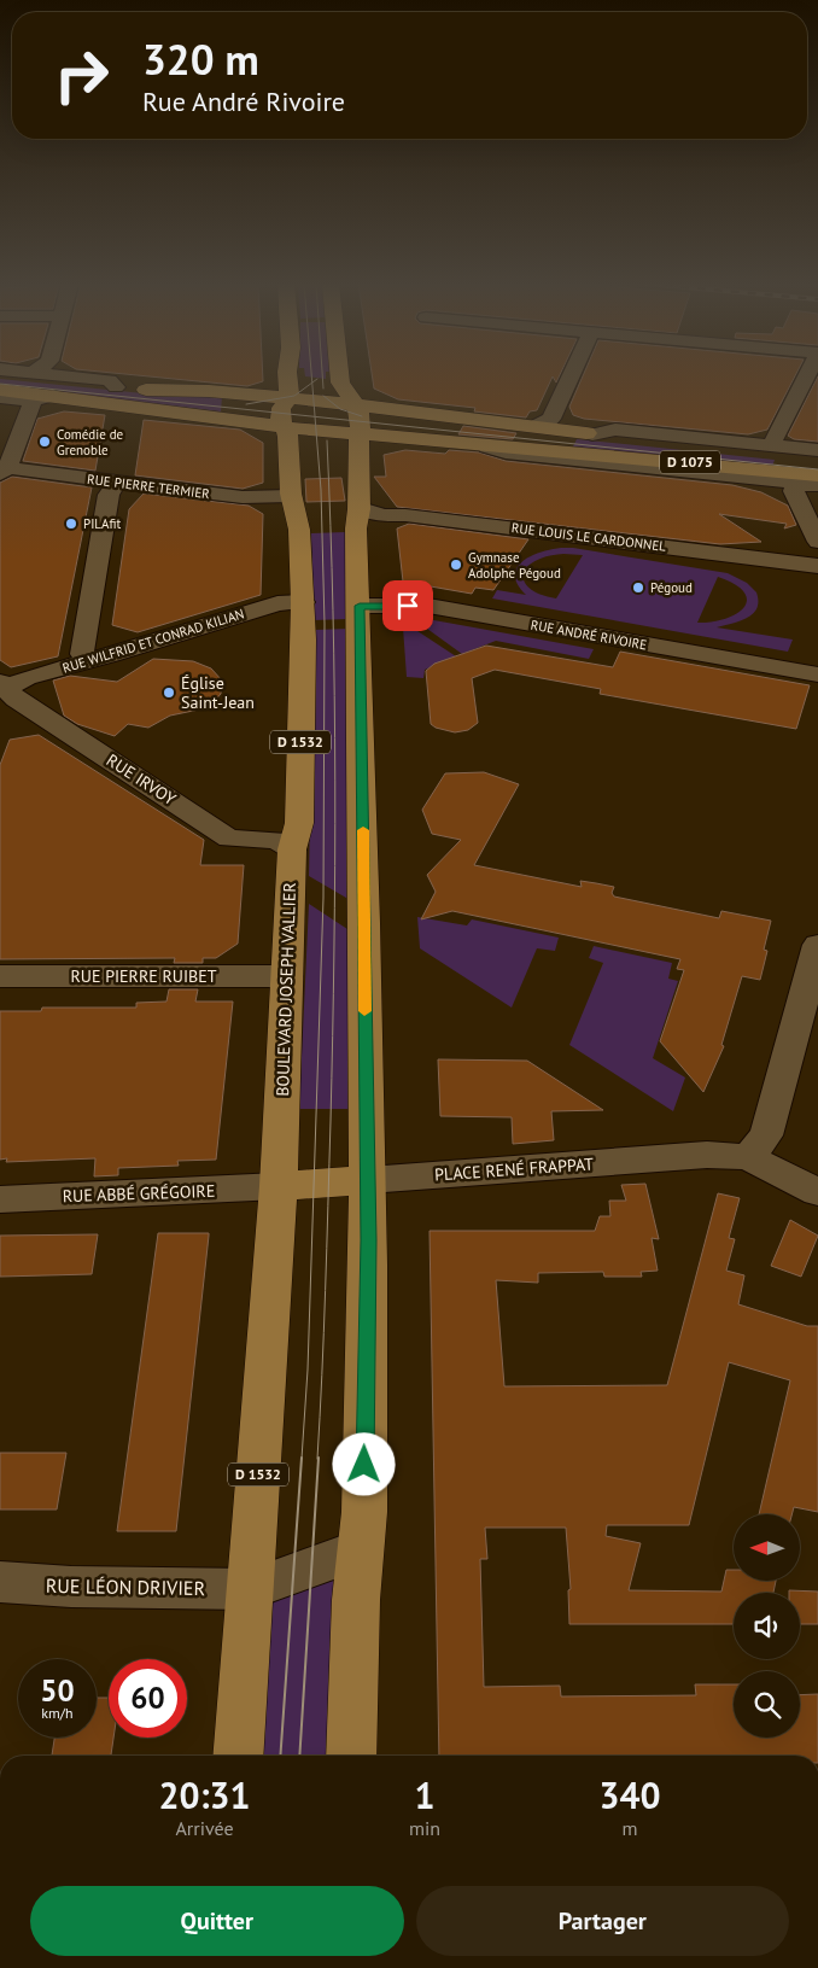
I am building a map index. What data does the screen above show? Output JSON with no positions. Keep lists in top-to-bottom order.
{
  "streets": {
    "main road": [
      "D 1075",
      "D 1532",
      "BOULEVARD JOSEPH VALLIER",
      "PLACE RENÉ FRAPPAT"
    ],
    "street": [
      "RUE PIERRE TERMIER",
      "RUE LOUIS LE CARDONNEL",
      "RUE ANDRÉ RIVOIRE",
      "RUE WILFRID ET CONRAD KILIAN",
      "RUE IRVOY",
      "RUE PIERRE RUIBET",
      "RUE ABBÉ GRÉGOIRE",
      "RUE LÉON DRIVIER"
    ]
  },
  "crossings": [
    ["D 1075", "BOULEVARD JOSEPH VALLIER"],
    ["RUE PIERRE TERMIER", "BOULEVARD JOSEPH VALLIER"],
    ["RUE WILFRID ET CONRAD KILIAN", "RUE IRVOY"],
    ["RUE WILFRID ET CONRAD KILIAN", "BOULEVARD JOSEPH VALLIER"],
    ["RUE IRVOY", "BOULEVARD JOSEPH VALLIER"],
    ["RUE PIERRE RUIBET", "BOULEVARD JOSEPH VALLIER"],
    ["BOULEVARD JOSEPH VALLIER", "PLACE RENÉ FRAPPAT"],
    ["BOULEVARD JOSEPH VALLIER", "RUE ABBÉ GRÉGOIRE"],
    ["BOULEVARD JOSEPH VALLIER", "RUE LÉON DRIVIER"],
    ["PLACE RENÉ FRAPPAT", "RUE ABBÉ GRÉGOIRE"]
  ],
  "places": [
    "Comédie de Grenoble",
    "PILAfit",
    "Gymnase Adolphe Pégoud",
    "Pégoud",
    "Église Saint-Jean"
  ],
  "north": "left",
  "page": {
    "turn": ["320 m", "Rue André Rivoire"],
    "speed": "50 km/h",
    "limit": "60",
    "eta": [
      "20:31",
      "Arrivée",
      "1",
      "min",
      "340",
      "m"
    ],
    "buttons": ["Quitter", "Partager"]
  }
}
